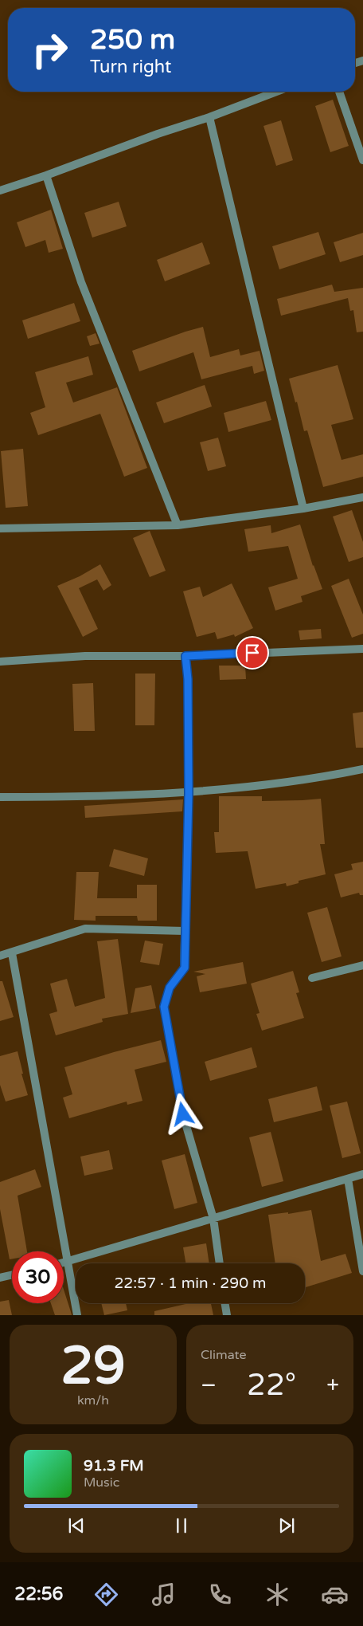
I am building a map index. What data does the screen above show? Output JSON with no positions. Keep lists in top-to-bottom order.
{
  "page": {
    "turn": ["250 m", "Turn right"],
    "limit": "30",
    "trip": "22:57 · 1 min · 290 m",
    "tile": [
      ["29", "km/h"],
      "Climate"
    ],
    "heat": ["−", "22°", "+"],
    "song": ["91.3 FM", "Music"],
    "tabs": "22:56"
  }
}
